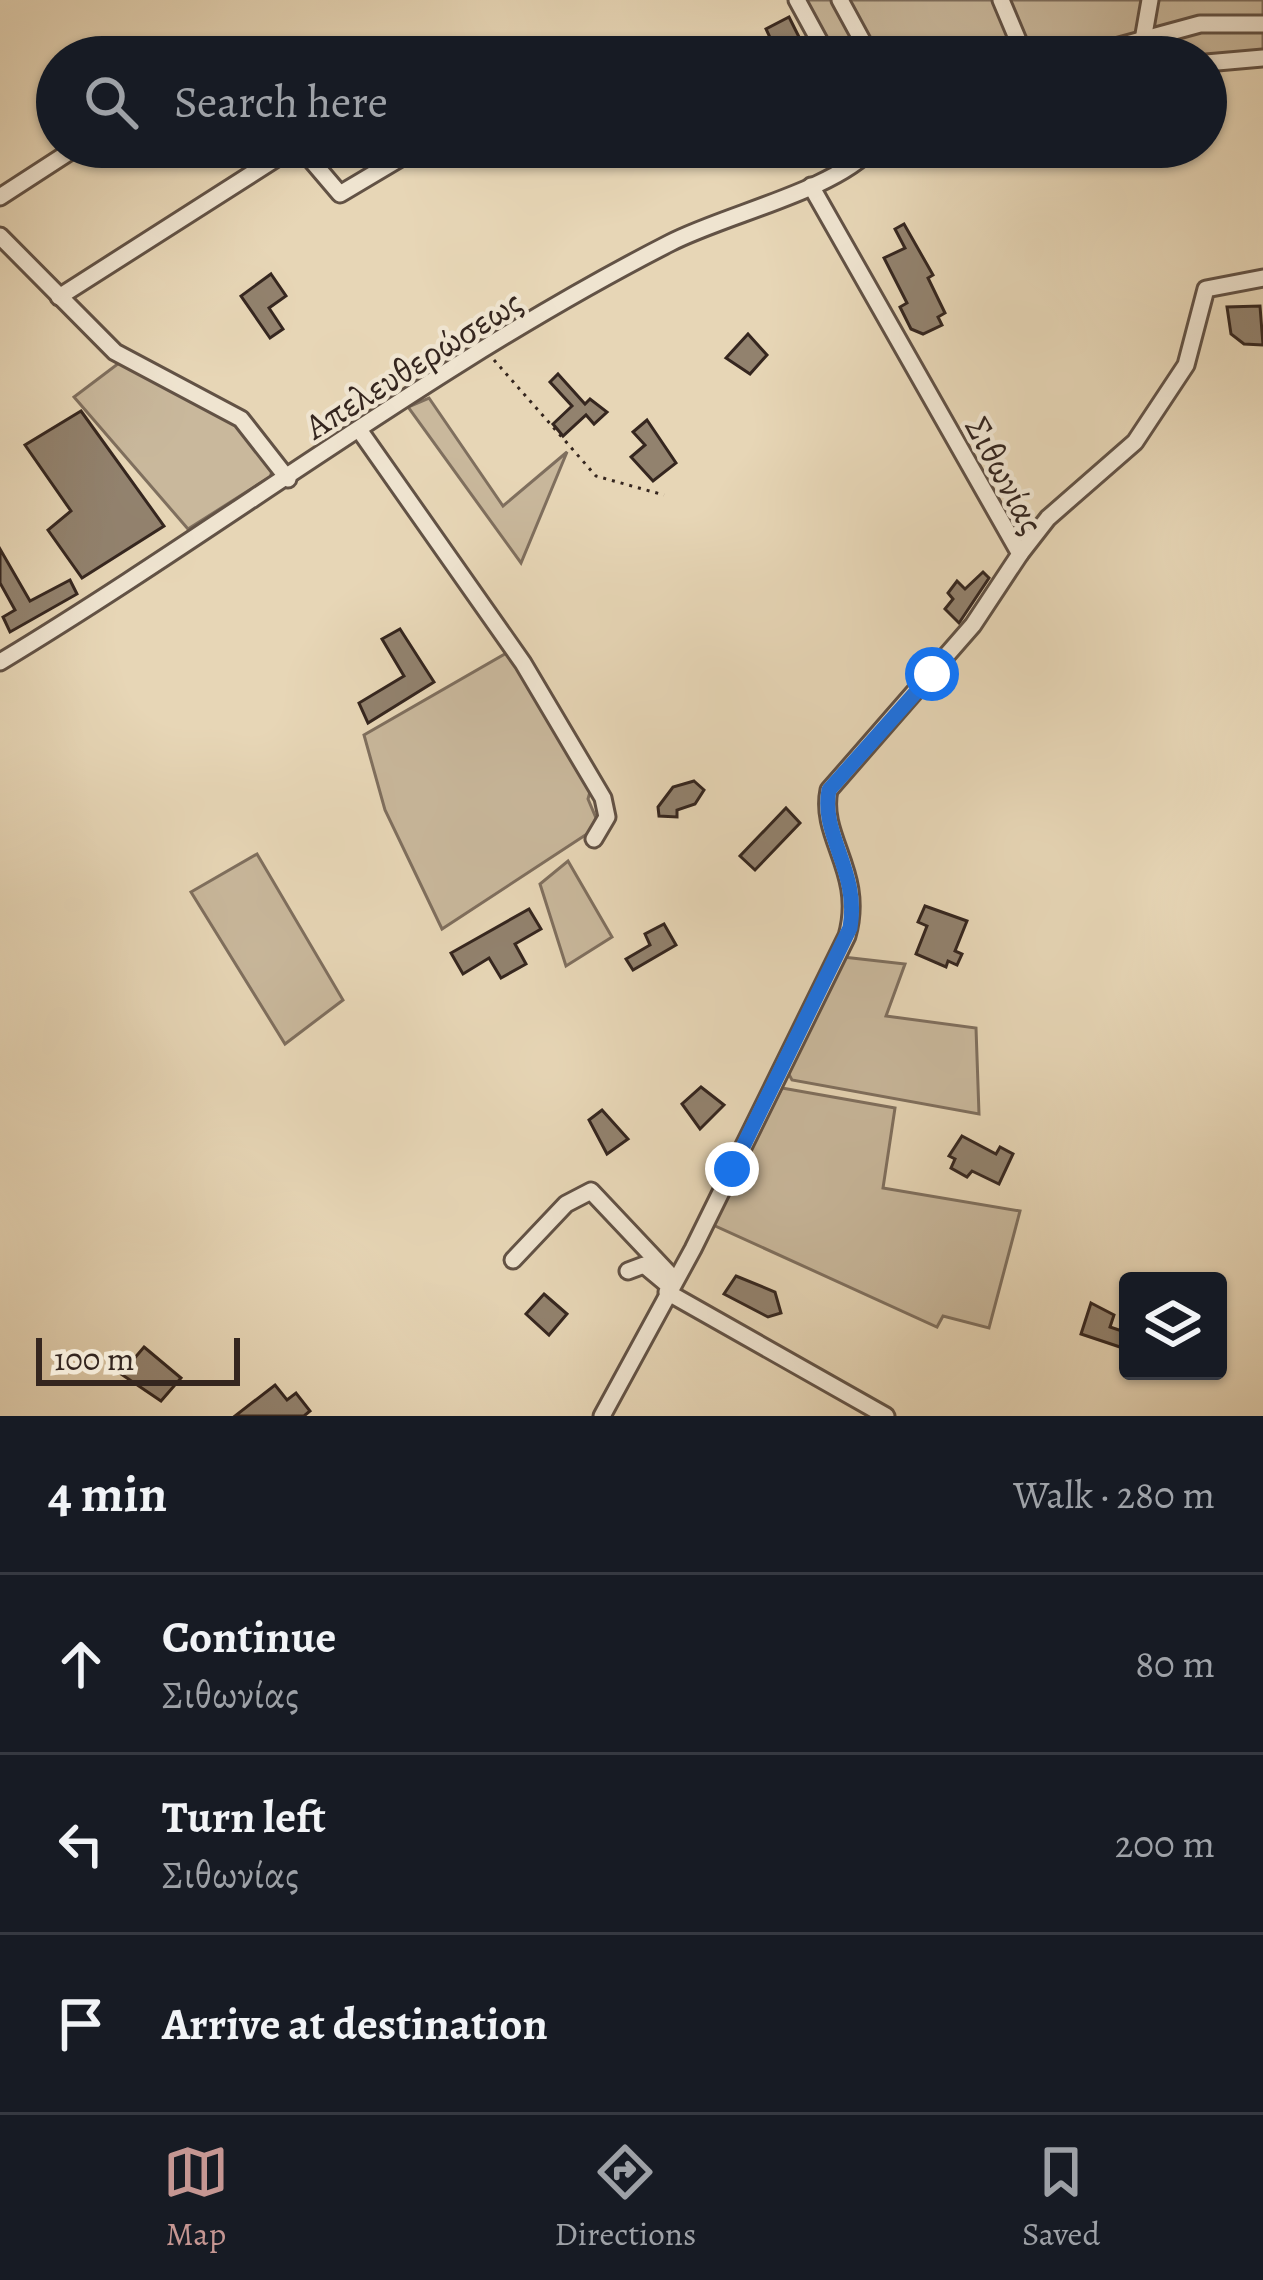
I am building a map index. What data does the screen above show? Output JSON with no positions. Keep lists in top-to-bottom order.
{
  "streets": {
    "street": ["Απελευθερώσεως", "Σιθωνίας"]
  },
  "crossings": [
    ["Απελευθερώσεως", "Σιθωνίας"]
  ],
  "scale_bar": "100 m",
  "page": {
    "search": "Search here",
    "scale": "100 m",
    "heading": ["4 min", "Walk · 280 m"],
    "list": [
      ["Continue", "Σιθωνίας", "80 m"],
      ["Turn left", "Σιθωνίας", "200 m"],
      "Arrive at destination"
    ],
    "nav": ["Map", "Directions", "Saved"]
  }
}
